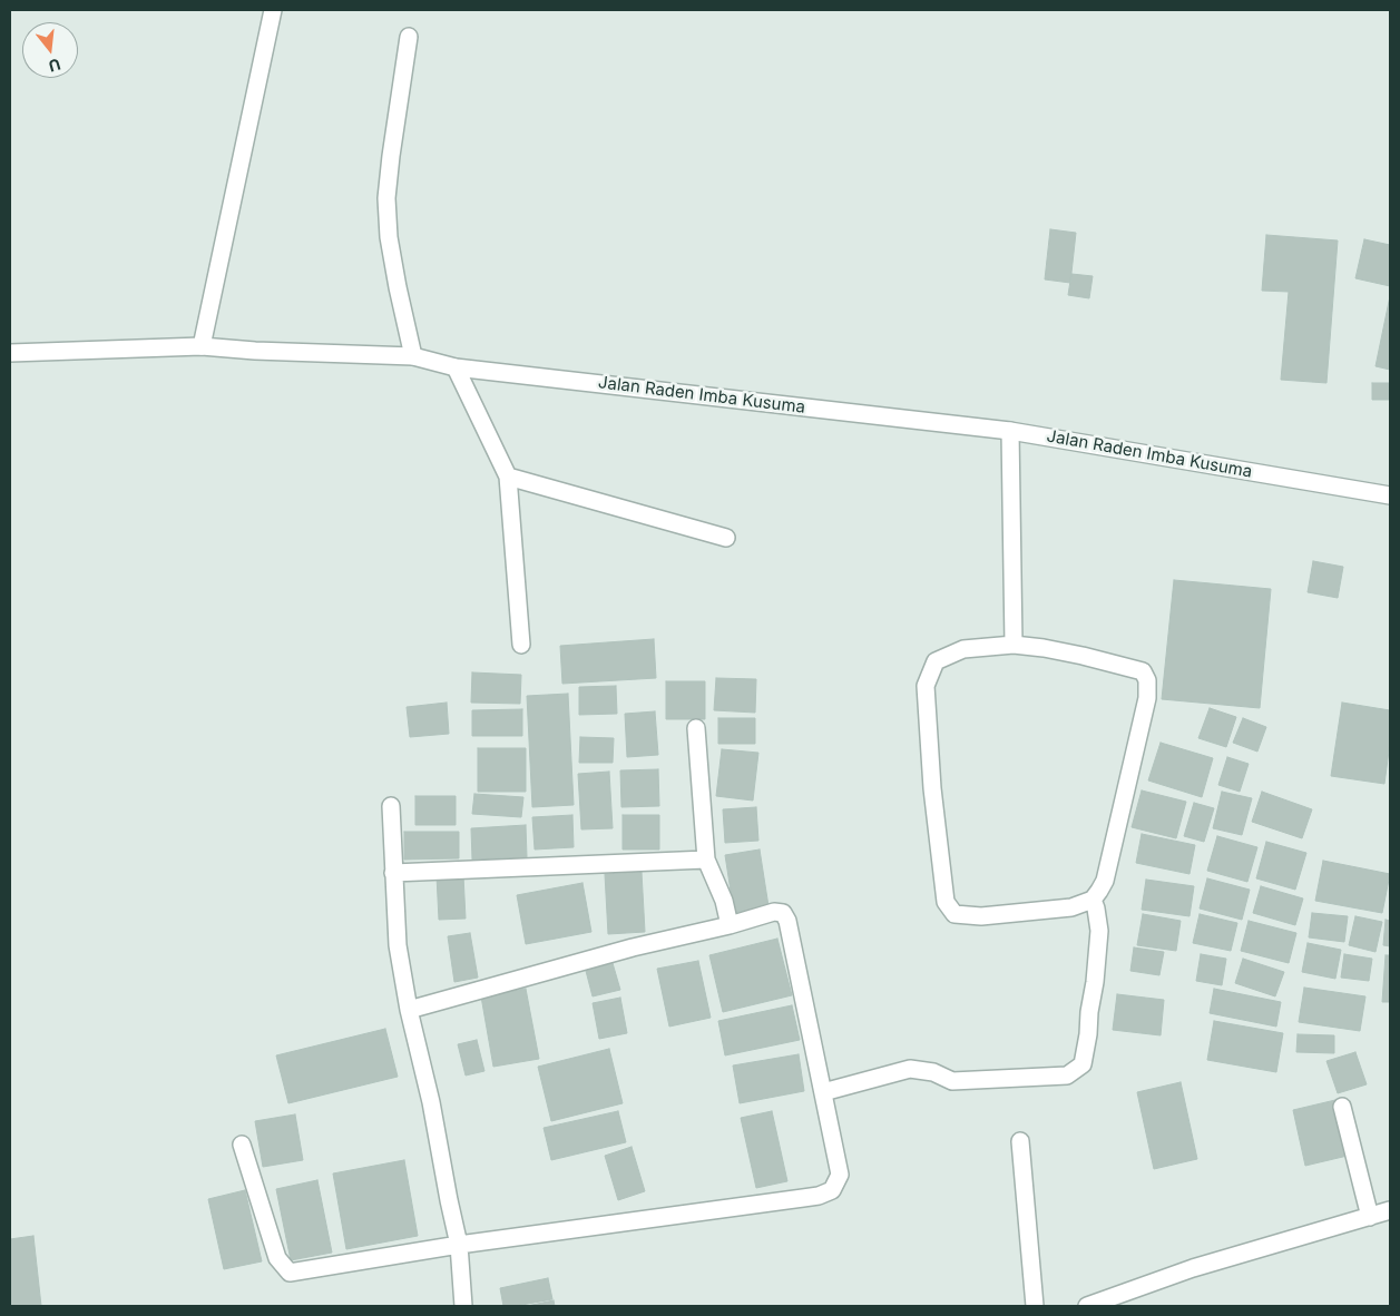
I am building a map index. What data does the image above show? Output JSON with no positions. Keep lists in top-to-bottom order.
{
  "streets": {
    "street": ["Jalan Raden Imba Kusuma"]
  },
  "north": "bottom"
}
